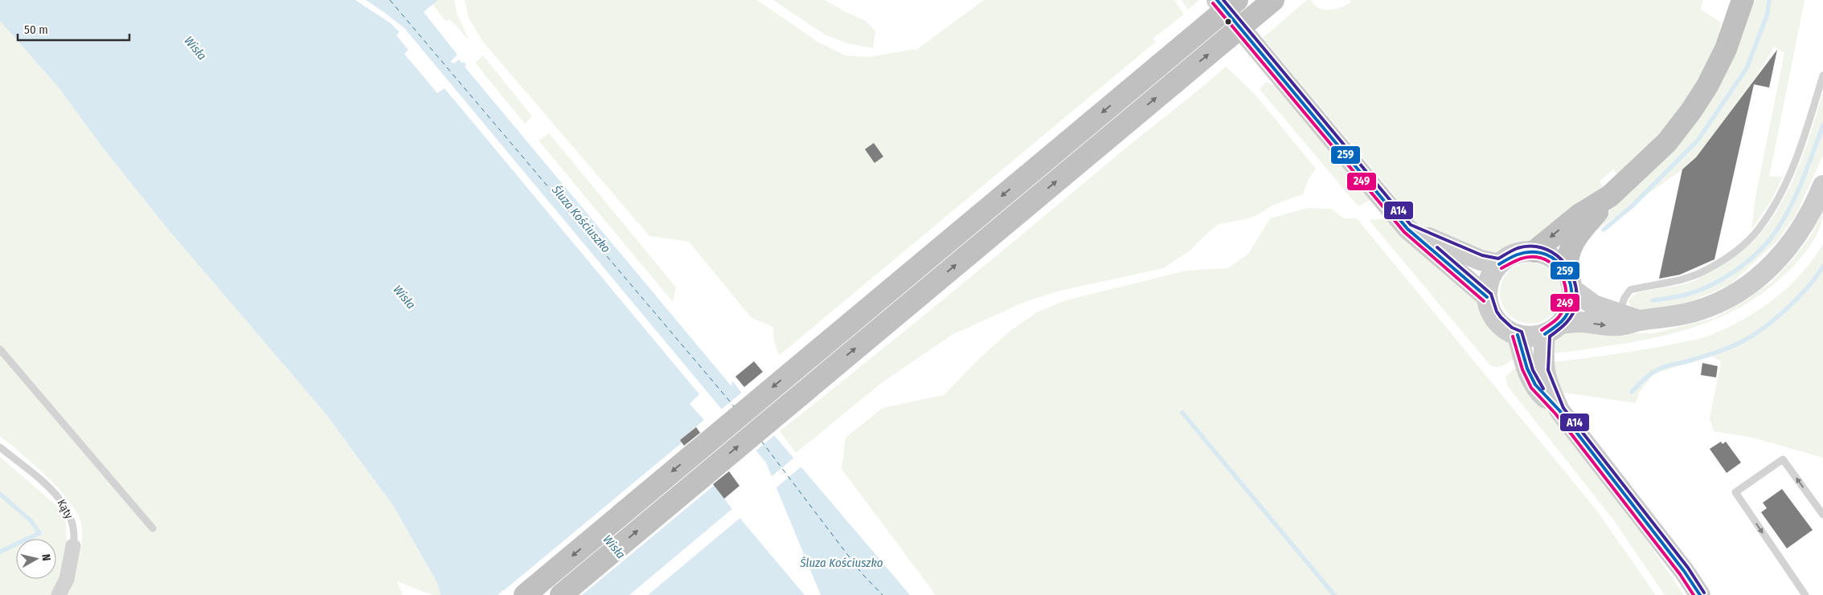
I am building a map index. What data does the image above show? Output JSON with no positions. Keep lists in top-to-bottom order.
{
  "streets": {
    "street": ["Kąty"]
  },
  "water": ["Wisła", "Śluza Kościuszko"],
  "lines": ["transit line 259", "transit line A14", "transit line 249"],
  "scale_bar": "50 m",
  "north": "right"
}
